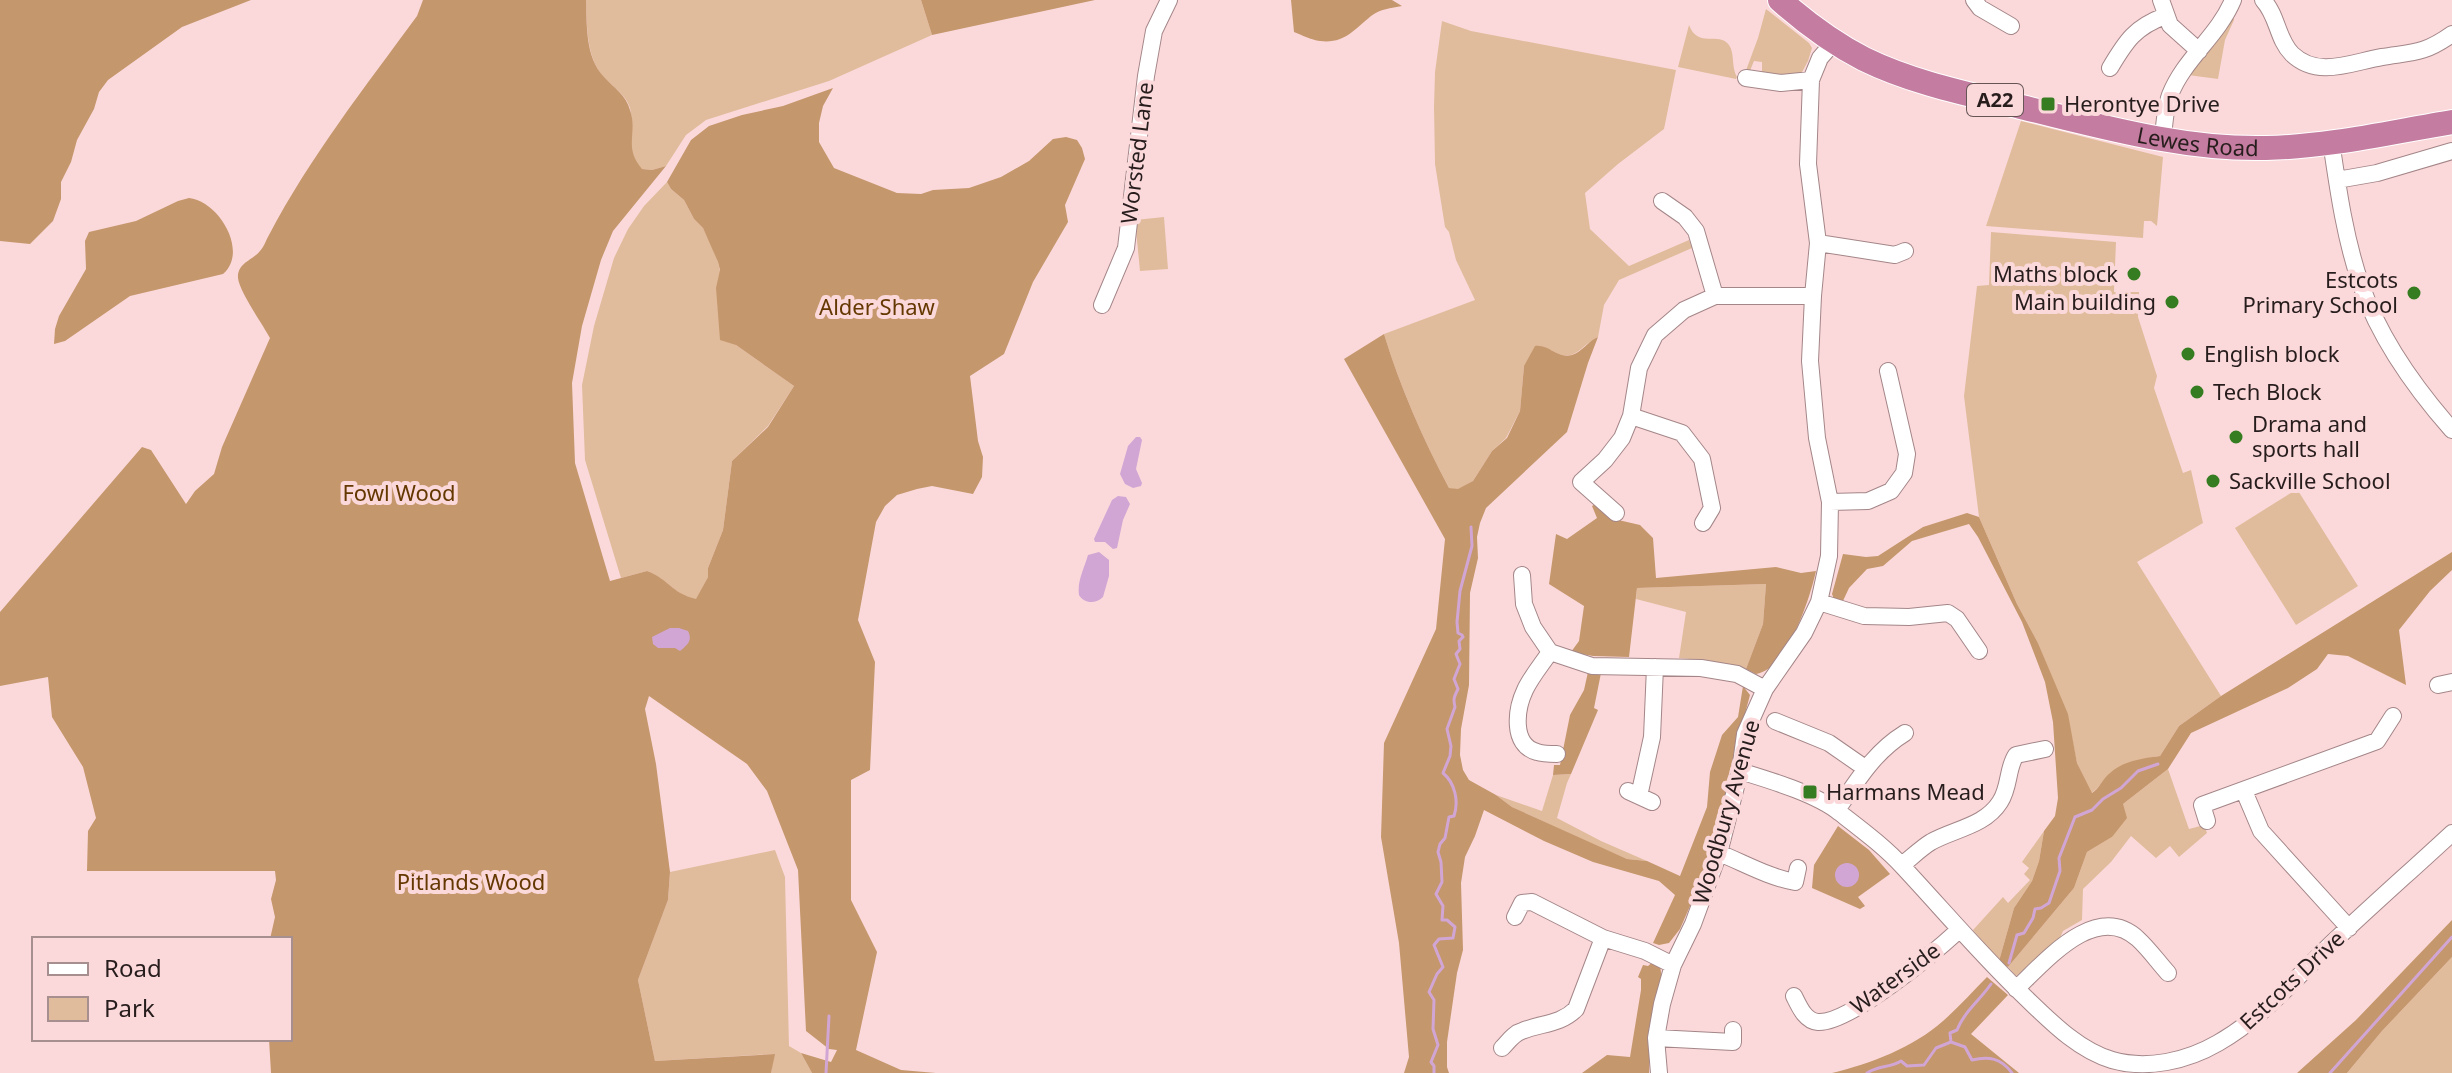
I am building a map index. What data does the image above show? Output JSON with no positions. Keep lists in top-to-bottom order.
{
  "streets": {
    "highway": ["A22", "Lewes Road"],
    "street": [
      "Worsted Lane",
      "Woodbury Avenue",
      "Waterside",
      "Estcots Drive"
    ]
  },
  "crossings": [
    ["Lewes Road", "Woodbury Avenue"],
    ["Woodbury Avenue", "Estcots Drive"],
    ["Waterside", "Estcots Drive"]
  ],
  "parks": ["Alder Shaw", "Fowl Wood", "Pitlands Wood"],
  "places": {
    "transit": ["Herontye Drive", "Harmans Mead"],
    "other": [
      "Maths block",
      "Estcots Primary School",
      "Main building",
      "English block",
      "Tech Block",
      "Drama and sports hall",
      "Sackville School"
    ]
  },
  "legend": ["Road", "Park"]
}
